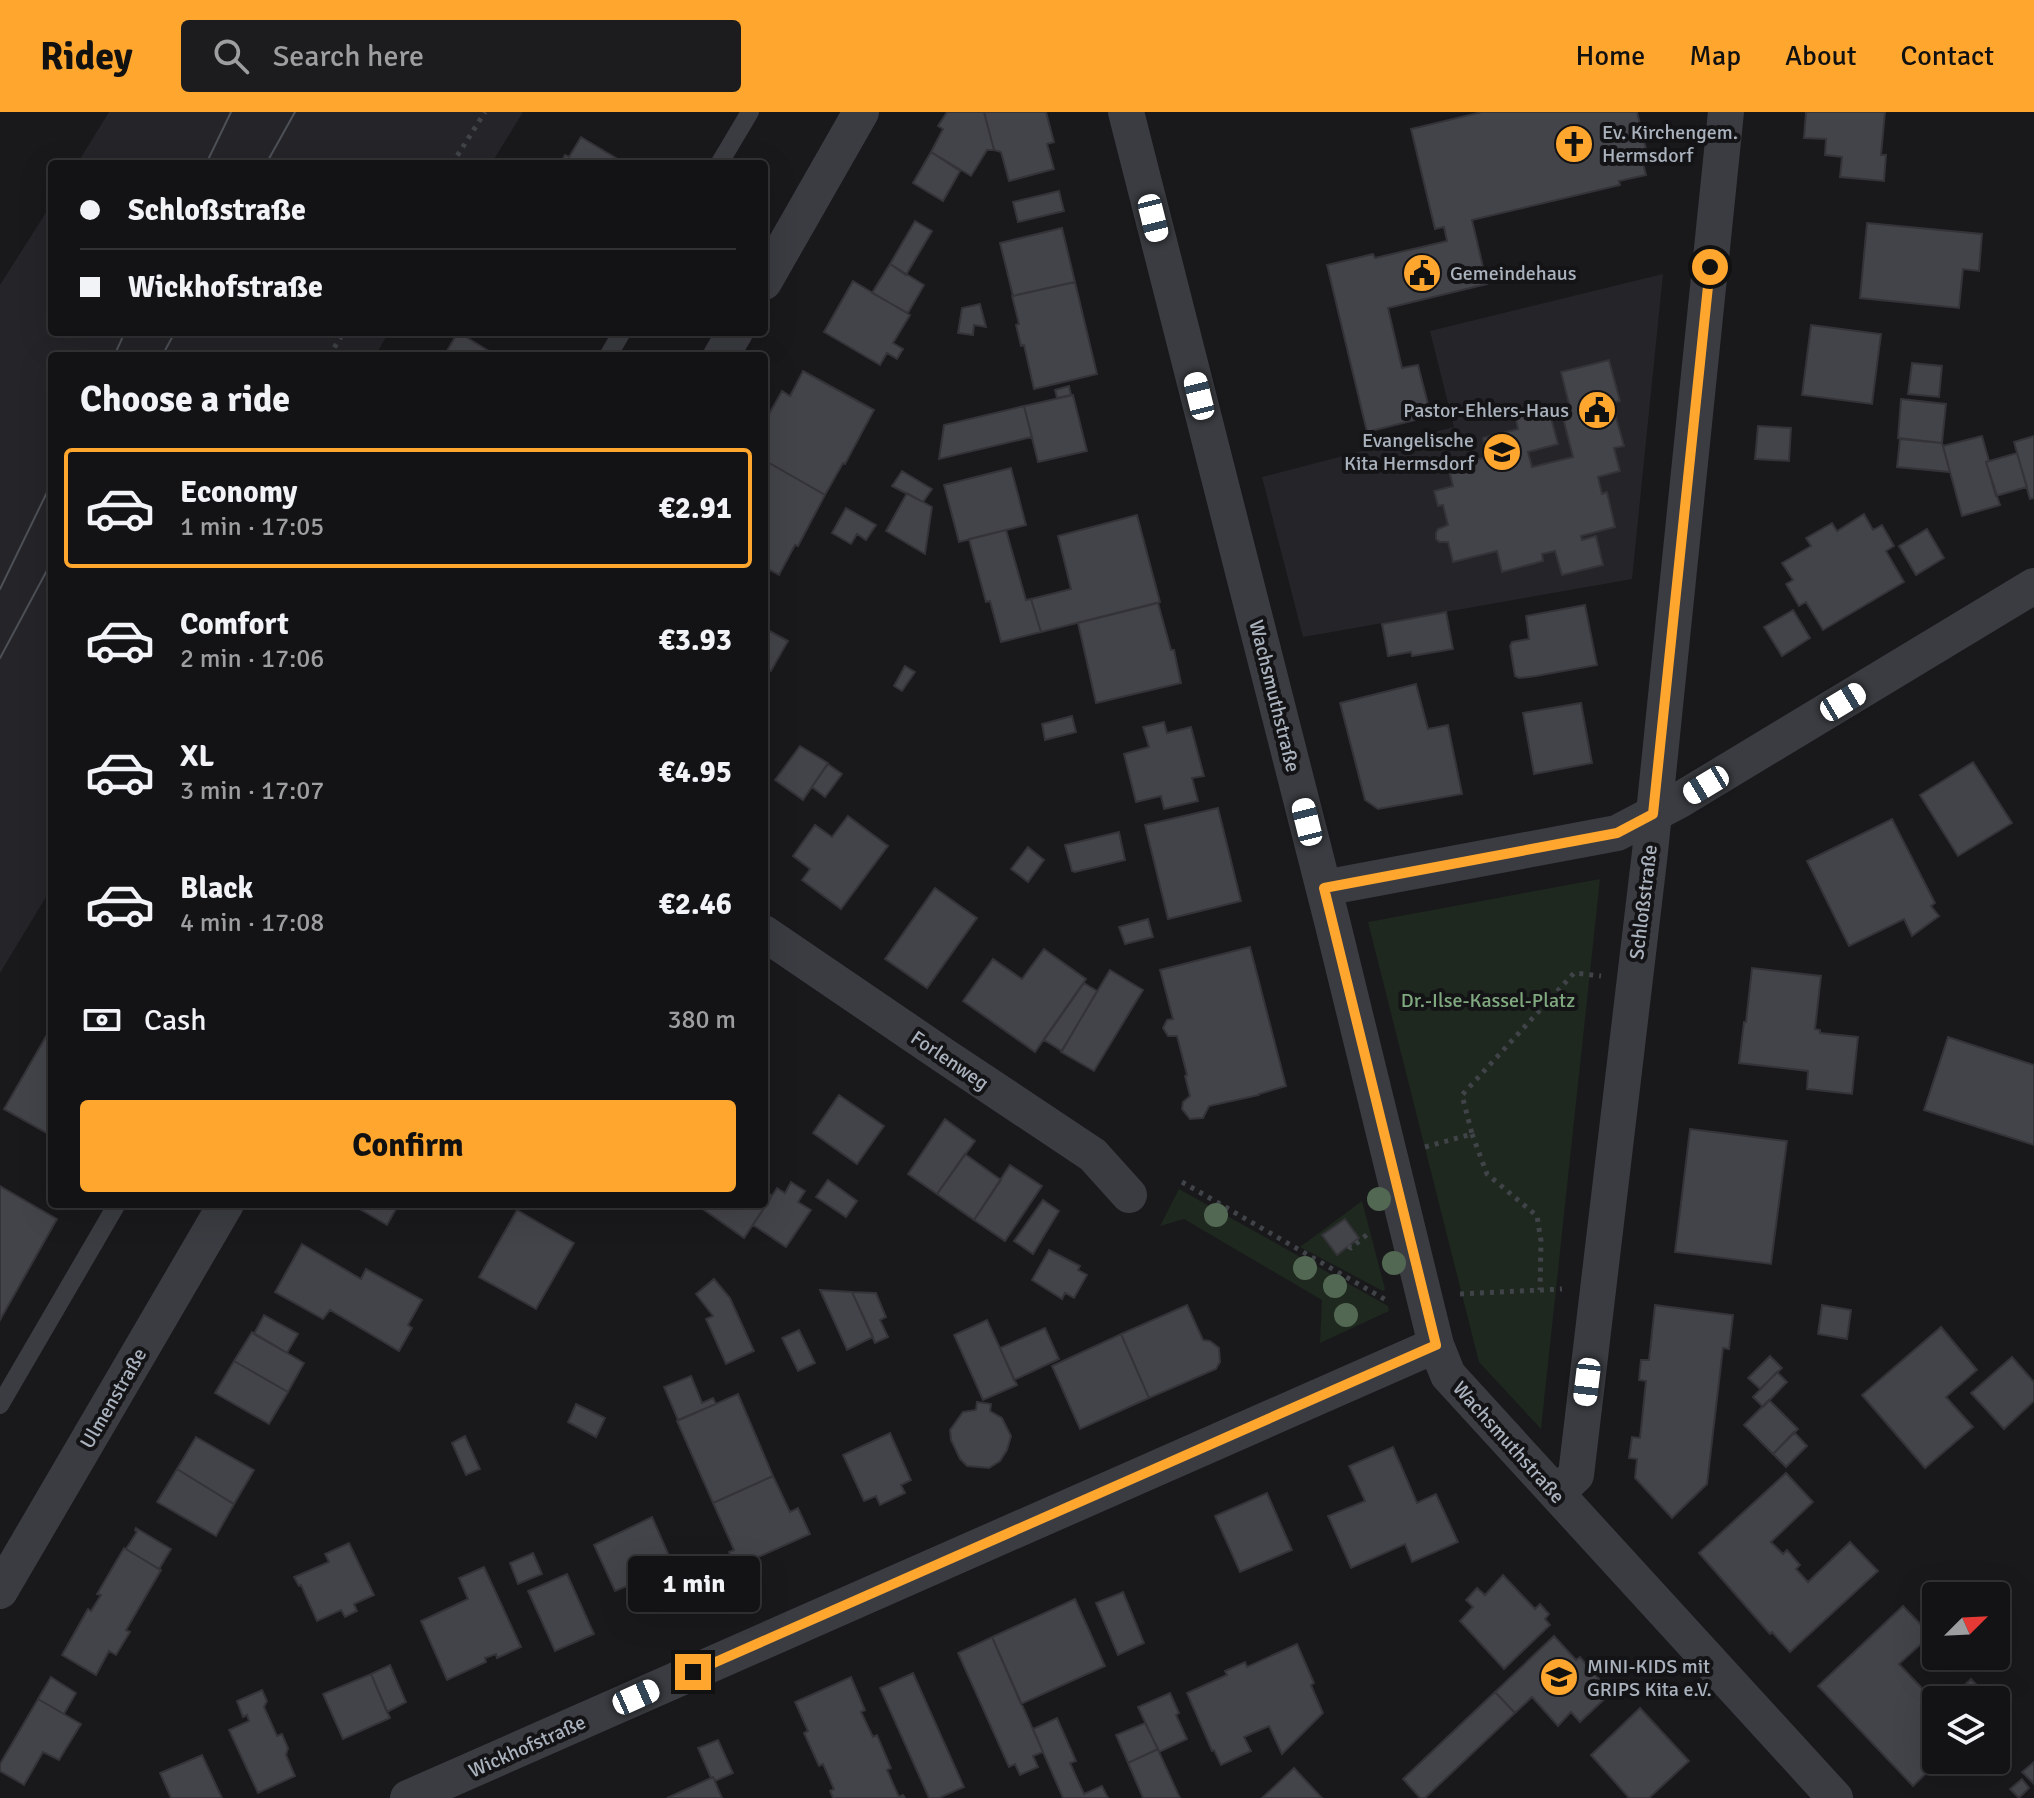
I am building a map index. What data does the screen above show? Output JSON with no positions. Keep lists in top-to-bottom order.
{
  "streets": {
    "street": [
      "Wachsmuthstraße",
      "Schloßstraße",
      "Forlenweg",
      "Ulmenstraße",
      "Wickhofstraße"
    ]
  },
  "crossings": [
    ["Wachsmuthstraße", "Schloßstraße"],
    ["Wachsmuthstraße", "Wickhofstraße"]
  ],
  "parks": ["Dr.-Ilse-Kassel-Platz"],
  "places": {
    "church": ["Ev. Kirchengem. Hermsdorf"],
    "public building": ["Gemeindehaus", "Pastor-Ehlers-Haus"],
    "school or university": ["Evangelische Kita Hermsdorf", "MINI-KIDS mit GRIPS Kita e.V."]
  },
  "north": "top right",
  "page": {
    "header": "Ridey",
    "search": "Search here",
    "nav": [
      "Home",
      "Map",
      "About",
      "Contact"
    ],
    "banner": ["Schloßstraße", "Wickhofstraße"],
    "heading": "Choose a ride",
    "list": [
      {
        "name": "Economy",
        "note": "1 min · 17:05",
        "value": "€2.91"
      },
      {
        "name": "Comfort",
        "note": "2 min · 17:06",
        "value": "€3.93"
      },
      {
        "name": "XL",
        "note": "3 min · 17:07",
        "value": "€4.95"
      },
      {
        "name": "Black",
        "note": "4 min · 17:08",
        "value": "€2.46"
      }
    ],
    "pay": ["Cash", "380 m"],
    "buttons": "Confirm",
    "bubble": "1 min"
  }
}
